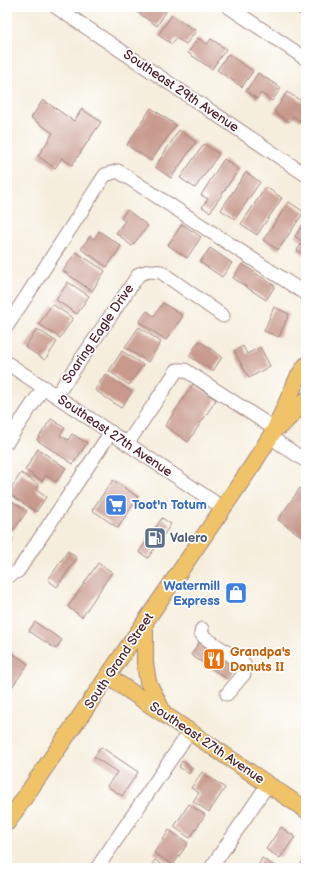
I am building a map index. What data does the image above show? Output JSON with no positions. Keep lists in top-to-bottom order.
{
  "streets": {
    "main road": ["Southeast 27th Avenue", "South Grand Street"],
    "street": ["Southeast 29th Avenue", "Soaring Eagle Drive"]
  },
  "crossings": [
    ["Soaring Eagle Drive", "Southeast 27th Avenue"],
    ["Southeast 27th Avenue", "South Grand Street"]
  ],
  "places": {
    "supermarket": ["Toot'n Totum"],
    "fuel station": ["Valero"],
    "shop": ["Watermill Express"],
    "restaurant": ["Grandpa's Donuts II"]
  }
}
